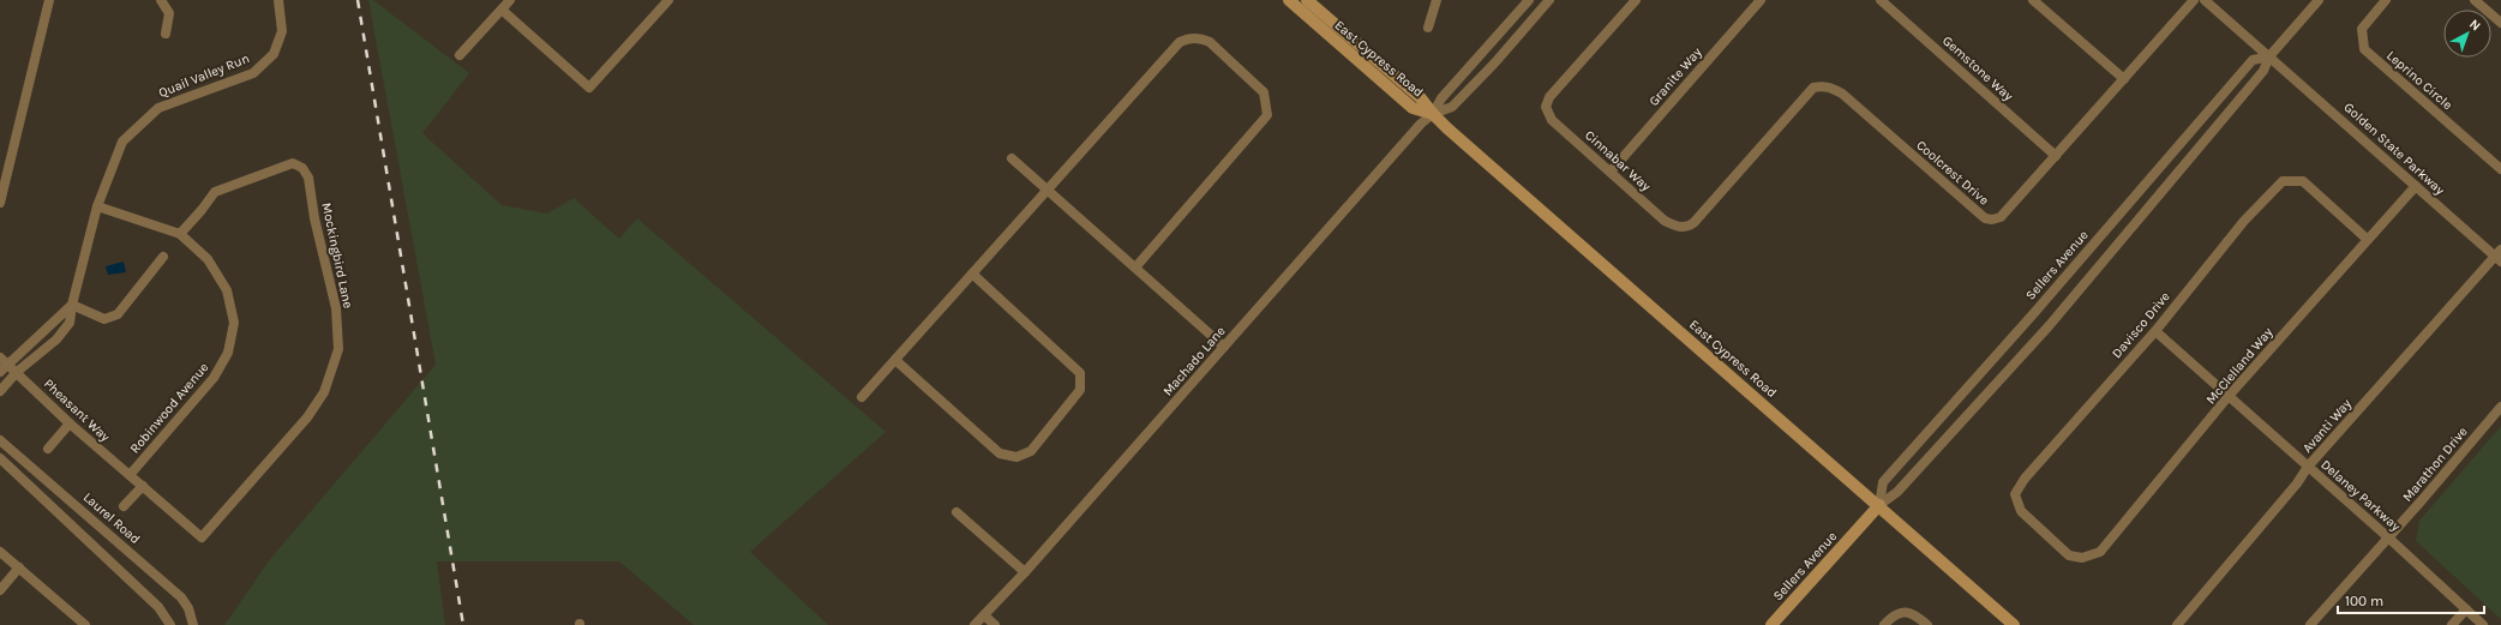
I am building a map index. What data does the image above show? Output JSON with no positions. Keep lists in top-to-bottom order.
{
  "streets": {
    "street": [
      "East Cypress Road",
      "Gemstone Way",
      "Quail Valley Run",
      "Granite Way",
      "Leprino Circle",
      "Golden State Parkway",
      "Cinnabar Way",
      "Coolcrest Drive",
      "Mockingbird Lane",
      "Sellers Avenue",
      "Davisco Drive",
      "Machado Lane",
      "McClelland Way",
      "Robinwood Avenue",
      "Pheasant Way",
      "Avanti Way",
      "Marathon Drive",
      "Delaney Parkway",
      "Laurel Road"
    ]
  },
  "crossings": [
    ["East Cypress Road", "Sellers Avenue"],
    ["East Cypress Road", "Machado Lane"],
    ["Gemstone Way", "Coolcrest Drive"],
    ["Quail Valley Run", "Robinwood Avenue"],
    ["Quail Valley Run", "Pheasant Way"],
    ["Granite Way", "Cinnabar Way"],
    ["Golden State Parkway", "Sellers Avenue"],
    ["Golden State Parkway", "McClelland Way"],
    ["Golden State Parkway", "Avanti Way"],
    ["Cinnabar Way", "Coolcrest Drive"],
    ["Mockingbird Lane", "Robinwood Avenue"],
    ["Mockingbird Lane", "Pheasant Way"],
    ["Davisco Drive", "McClelland Way"],
    ["Davisco Drive", "Delaney Parkway"],
    ["McClelland Way", "Delaney Parkway"],
    ["Robinwood Avenue", "Pheasant Way"],
    ["Avanti Way", "Delaney Parkway"],
    ["Marathon Drive", "Delaney Parkway"]
  ],
  "scale_bar": "100 m",
  "north": "top right"
}
